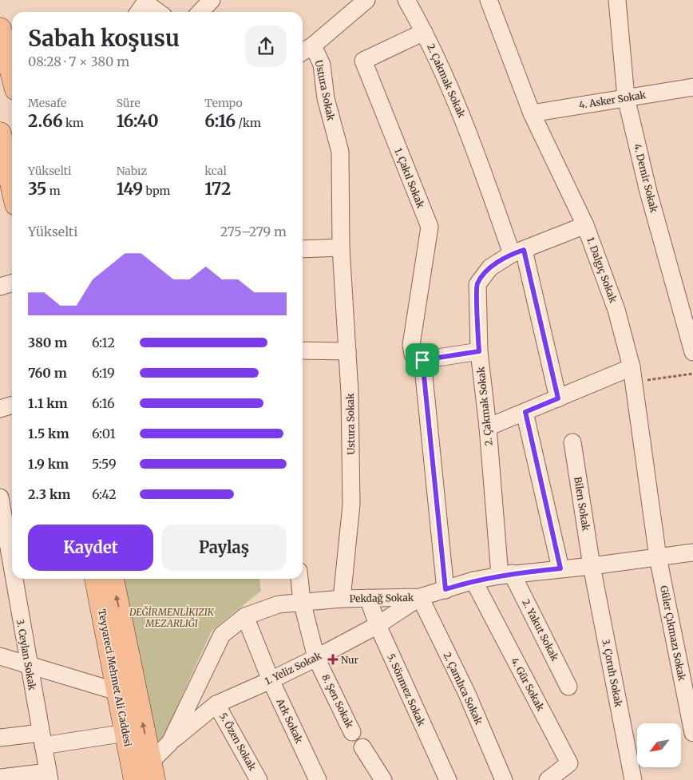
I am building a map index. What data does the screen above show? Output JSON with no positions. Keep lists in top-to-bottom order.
{
  "streets": {
    "main road": ["Teyyareci Mehmet Ali Caddesi"],
    "street": [
      "2. Çakmak Sokak",
      "Ustura Sokak",
      "4. Asker Sokak",
      "1. Çakıl Sokak",
      "4. Demir Sokak",
      "1. Dalgıç Sokak",
      "Bilen Sokak",
      "Pekdağ Sokak",
      "2. Yakut Sokak",
      "Güler Çıkmazı Sokak",
      "3. Ceylan Sokak",
      "1. Yeliz Sokak",
      "3. Çoruh Sokak",
      "4. Gür Sokak",
      "2. Çamlıca Sokak",
      "5. Sönmez Sokak",
      "8. Şen Sokak",
      "Ark Sokak",
      "5. Özen Sokak"
    ]
  },
  "crossings": [
    ["2. Çakmak Sokak", "1. Çakıl Sokak"],
    ["2. Çakmak Sokak", "1. Dalgıç Sokak"],
    ["2. Çakmak Sokak", "Pekdağ Sokak"],
    ["2. Çakmak Sokak", "2. Yakut Sokak"],
    ["Ustura Sokak", "Pekdağ Sokak"],
    ["4. Asker Sokak", "4. Demir Sokak"],
    ["4. Asker Sokak", "1. Dalgıç Sokak"],
    ["1. Dalgıç Sokak", "Pekdağ Sokak"],
    ["1. Dalgıç Sokak", "Güler Çıkmazı Sokak"],
    ["Bilen Sokak", "Pekdağ Sokak"],
    ["Bilen Sokak", "3. Çoruh Sokak"],
    ["Pekdağ Sokak", "2. Yakut Sokak"],
    ["Pekdağ Sokak", "Güler Çıkmazı Sokak"],
    ["Pekdağ Sokak", "1. Yeliz Sokak"],
    ["Pekdağ Sokak", "3. Çoruh Sokak"],
    ["Pekdağ Sokak", "Teyyareci Mehmet Ali Caddesi"],
    ["Pekdağ Sokak", "4. Gür Sokak"],
    ["Pekdağ Sokak", "2. Çamlıca Sokak"],
    ["Pekdağ Sokak", "5. Sönmez Sokak"],
    ["Pekdağ Sokak", "8. Şen Sokak"],
    ["Pekdağ Sokak", "Ark Sokak"],
    ["1. Yeliz Sokak", "2. Çamlıca Sokak"],
    ["1. Yeliz Sokak", "5. Sönmez Sokak"],
    ["1. Yeliz Sokak", "8. Şen Sokak"],
    ["1. Yeliz Sokak", "Ark Sokak"],
    ["1. Yeliz Sokak", "5. Özen Sokak"]
  ],
  "parks": ["DEĞİRMENLİKIZIK MEZARLIĞI"],
  "places": {
    "health": ["Nur"]
  },
  "north": "bottom left",
  "page": {
    "heading": ["Sabah koşusu", "08:28 · 7 × 380 m"],
    "stats": [
      ["Mesafe", "2.66 km"],
      ["Süre", "16:40"],
      ["Tempo", "6:16 /km"],
      ["Yükselti", "35 m"],
      ["Nabız", "149 bpm"],
      ["kcal", "172"]
    ],
    "chart": ["Yükselti", "275–279 m"],
    "list": [
      {
        "name": "380 m",
        "note": "6:12"
      },
      {
        "name": "760 m",
        "note": "6:19"
      },
      {
        "name": "1.1 km",
        "note": "6:16"
      },
      {
        "name": "1.5 km",
        "note": "6:01"
      },
      {
        "name": "1.9 km",
        "note": "5:59"
      },
      {
        "name": "2.3 km",
        "note": "6:42"
      }
    ],
    "buttons": ["Kaydet", "Paylaş"]
  }
}
